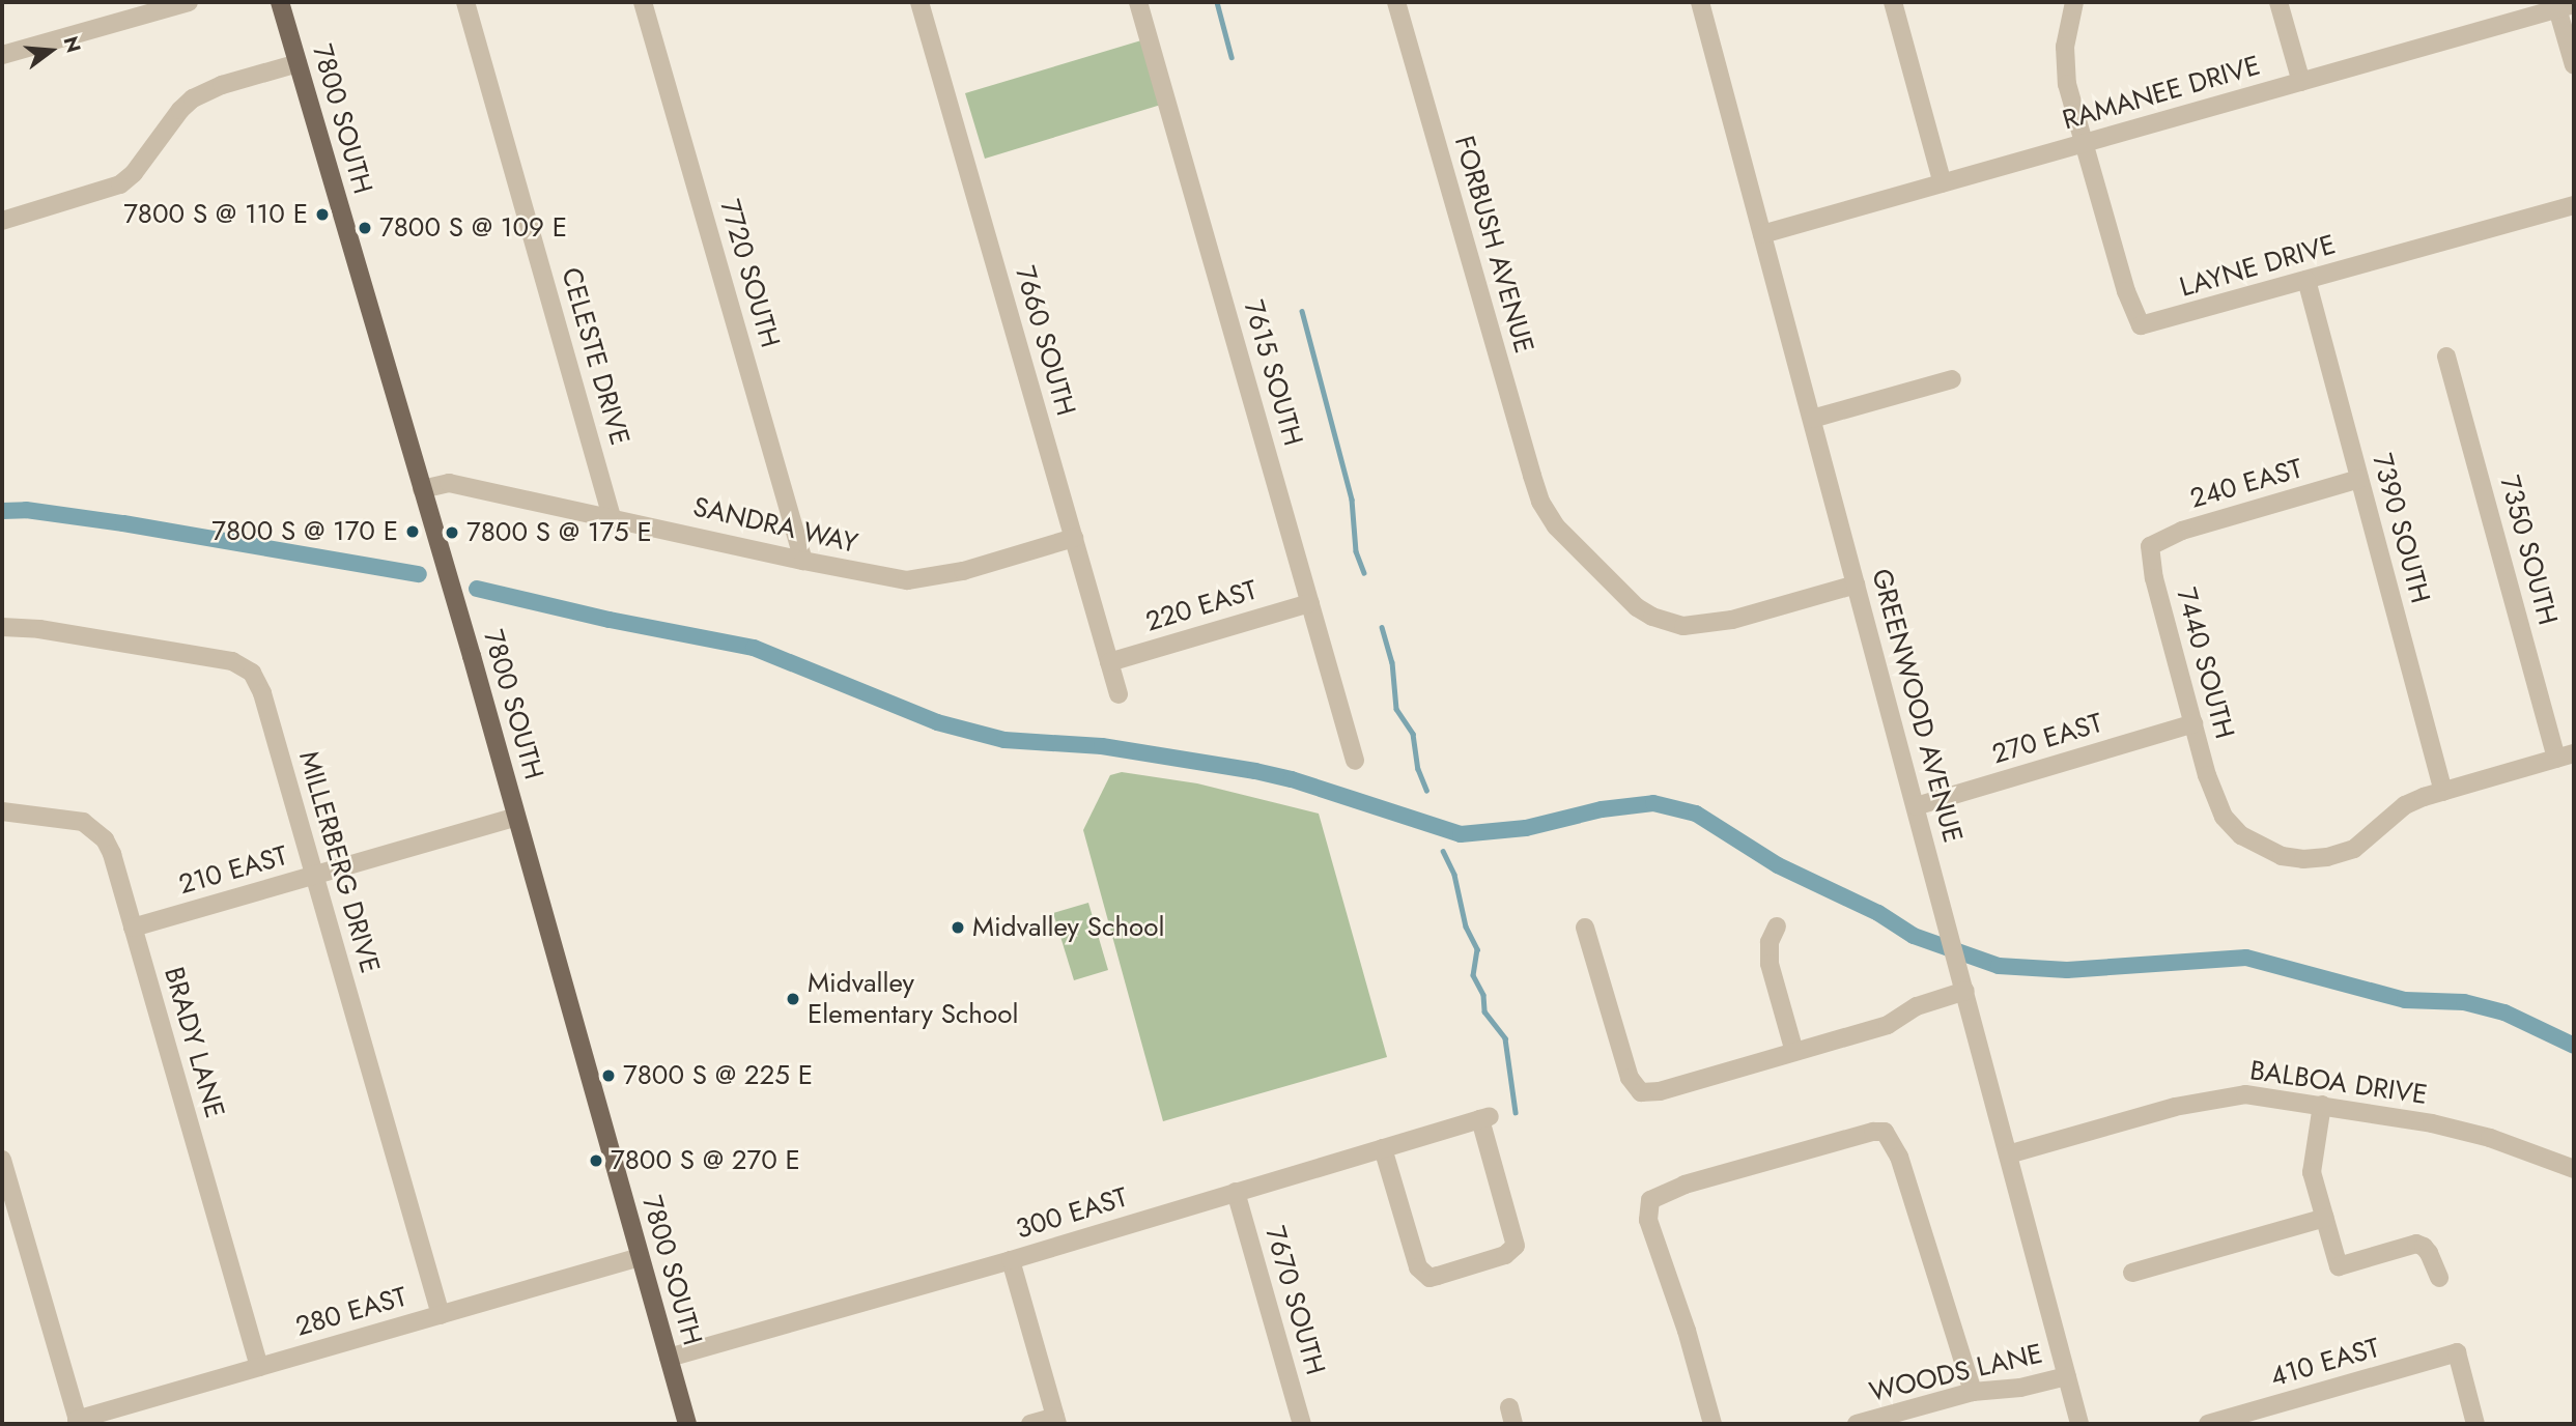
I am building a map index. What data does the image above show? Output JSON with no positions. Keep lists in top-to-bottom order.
{
  "streets": {
    "main road": ["7800 SOUTH"],
    "street": [
      "RAMANEE DRIVE",
      "FORBUSH AVENUE",
      "LAYNE DRIVE",
      "7720 SOUTH",
      "7660 SOUTH",
      "CELESTE DRIVE",
      "7615 SOUTH",
      "240 EAST",
      "SANDRA WAY",
      "7390 SOUTH",
      "7350 SOUTH",
      "220 EAST",
      "7440 SOUTH",
      "GREENWOOD AVENUE",
      "270 EAST",
      "MILLERBERG DRIVE",
      "210 EAST",
      "BRADY LANE",
      "BALBOA DRIVE",
      "300 EAST",
      "7670 SOUTH",
      "280 EAST",
      "410 EAST",
      "WOODS LANE"
    ]
  },
  "crossings": [
    ["RAMANEE DRIVE", "LAYNE DRIVE"],
    ["RAMANEE DRIVE", "GREENWOOD AVENUE"],
    ["7800 SOUTH", "SANDRA WAY"],
    ["7800 SOUTH", "210 EAST"],
    ["7800 SOUTH", "300 EAST"],
    ["7800 SOUTH", "280 EAST"],
    ["FORBUSH AVENUE", "GREENWOOD AVENUE"],
    ["LAYNE DRIVE", "7390 SOUTH"],
    ["7720 SOUTH", "SANDRA WAY"],
    ["7660 SOUTH", "SANDRA WAY"],
    ["7660 SOUTH", "220 EAST"],
    ["CELESTE DRIVE", "SANDRA WAY"],
    ["7615 SOUTH", "220 EAST"],
    ["240 EAST", "7390 SOUTH"],
    ["240 EAST", "7440 SOUTH"],
    ["7390 SOUTH", "7440 SOUTH"],
    ["7350 SOUTH", "7440 SOUTH"],
    ["7440 SOUTH", "270 EAST"],
    ["GREENWOOD AVENUE", "270 EAST"],
    ["GREENWOOD AVENUE", "BALBOA DRIVE"],
    ["GREENWOOD AVENUE", "WOODS LANE"],
    ["MILLERBERG DRIVE", "210 EAST"],
    ["MILLERBERG DRIVE", "280 EAST"],
    ["210 EAST", "BRADY LANE"],
    ["BRADY LANE", "280 EAST"],
    ["300 EAST", "7670 SOUTH"]
  ],
  "places": [
    "7800 S @ 110 E",
    "7800 S @ 109 E",
    "7800 S @ 170 E",
    "7800 S @ 175 E",
    "Midvalley School",
    "Midvalley Elementary School",
    "7800 S @ 225 E",
    "7800 S @ 270 E"
  ],
  "north": "right"
}
